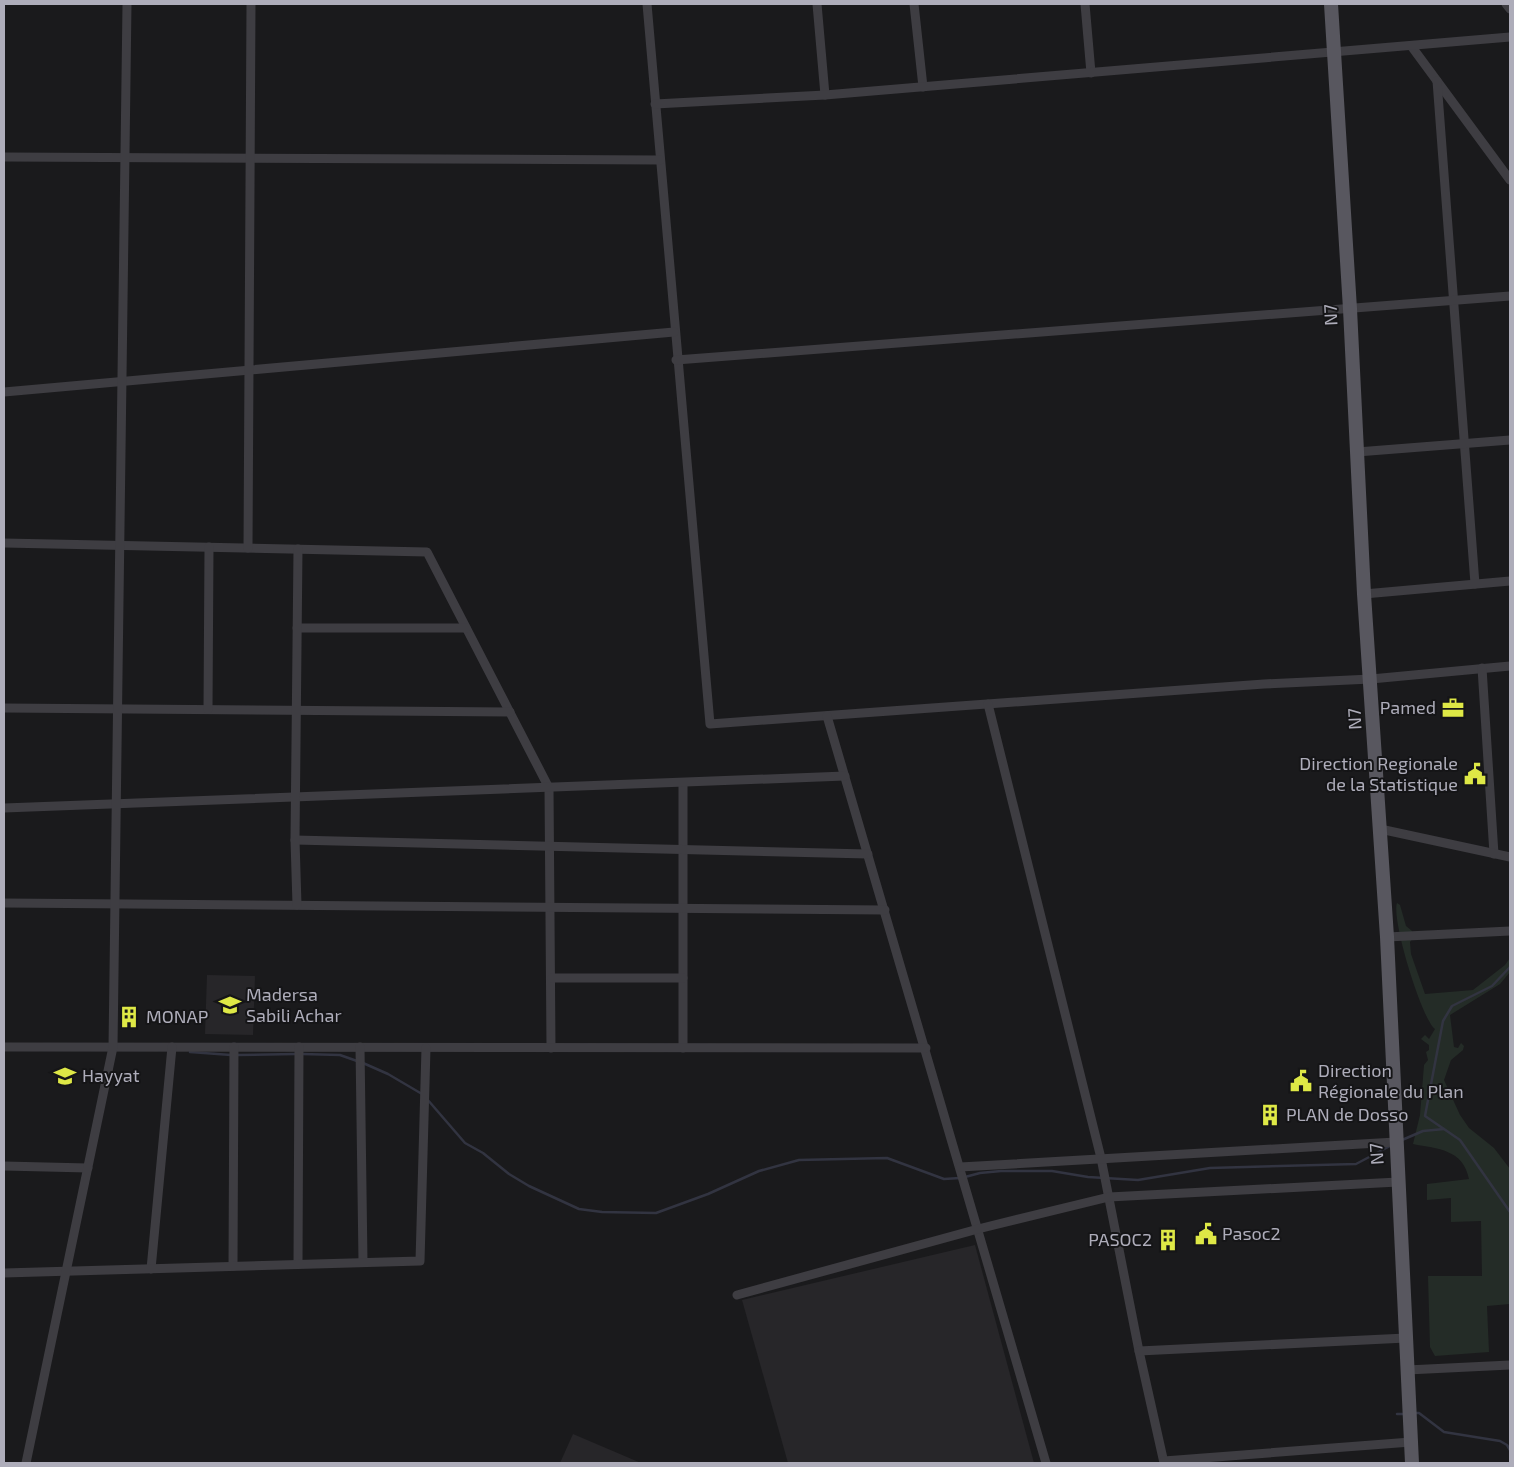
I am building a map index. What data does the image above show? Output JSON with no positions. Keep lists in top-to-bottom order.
{
  "streets": {
    "main road": ["N7"]
  },
  "places": {
    "office": ["Pamed"],
    "public building": ["Direction Regionale de la Statistique", "Direction Régionale du Plan", "Pasoc2"],
    "school or university": ["Madersa Sabili Achar", "Hayyat"],
    "building": ["MONAP", "PLAN de Dosso", "PASOC2"]
  }
}
